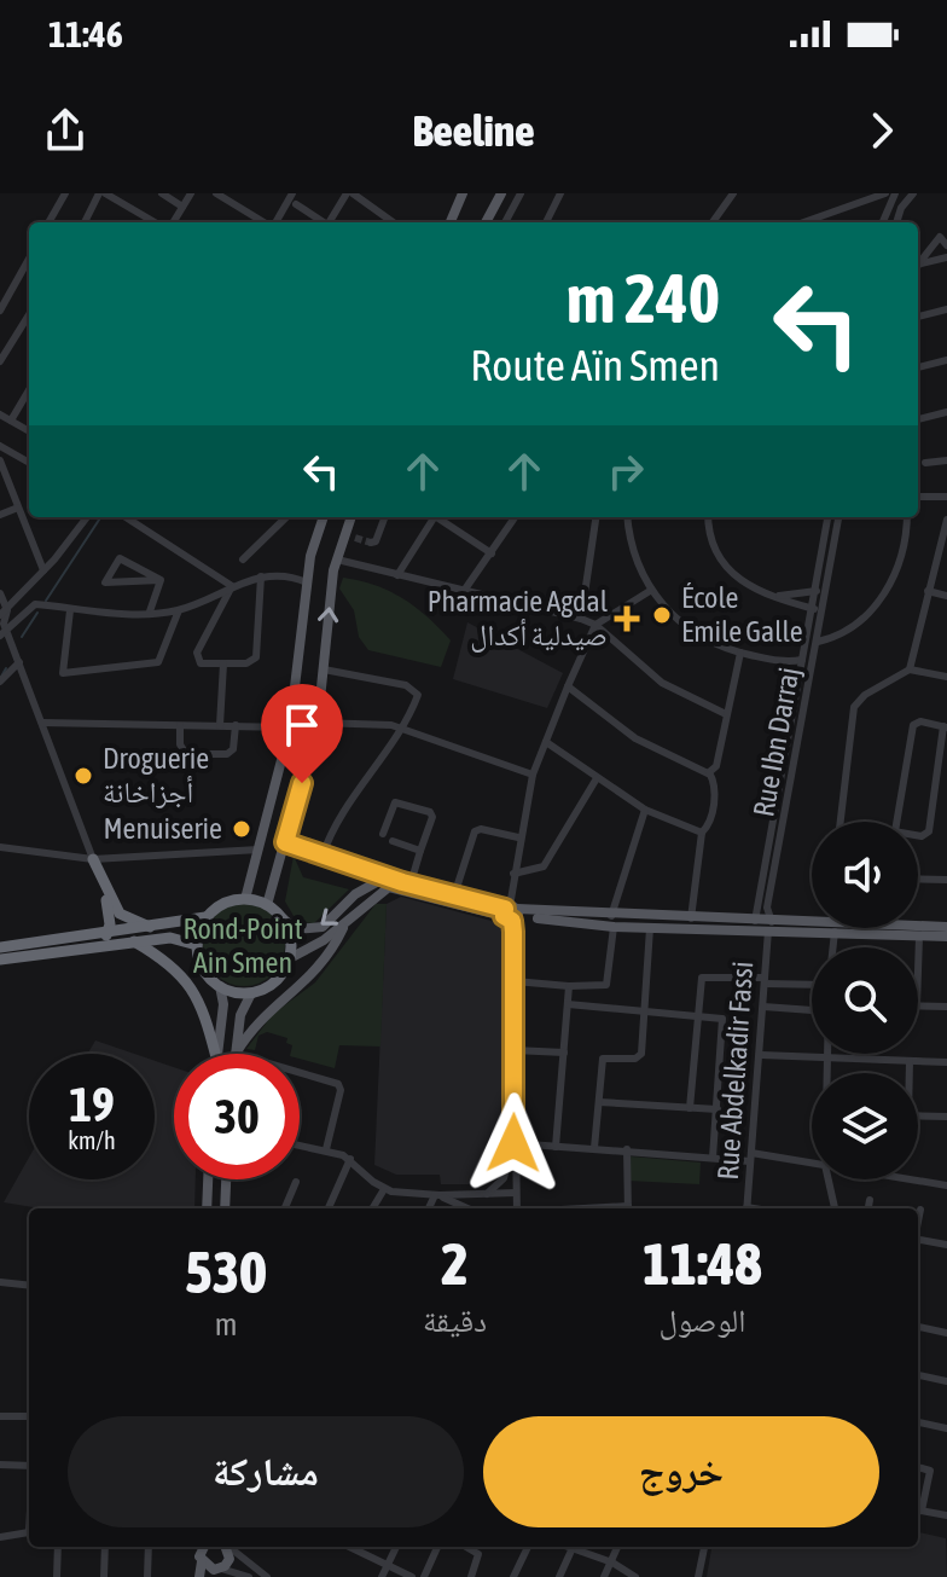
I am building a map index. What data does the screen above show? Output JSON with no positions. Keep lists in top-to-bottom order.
{
  "streets": {
    "street": ["Rue Ibn Darraj", "Rue Abdelkadir Fassi"]
  },
  "crossings": [
    ["Rue Ibn Darraj", "Rue Abdelkadir Fassi"]
  ],
  "parks": ["Rond-Point Ain Smen"],
  "places": {
    "other": ["École Emile Galle", "Droguerie أجزاخانة", "Menuiserie"],
    "health": ["Pharmacie Agdal صيدلية أكدال"]
  },
  "page": {
    "status": "11:46",
    "header": "Beeline",
    "turn": ["240 m", "Route Aïn Smen"],
    "speed": "19 km/h",
    "limit": "30",
    "eta": [
      "11:48",
      "الوصول",
      "2",
      "دقيقة",
      "530",
      "m"
    ],
    "buttons": ["خروج", "مشاركة"]
  }
}
